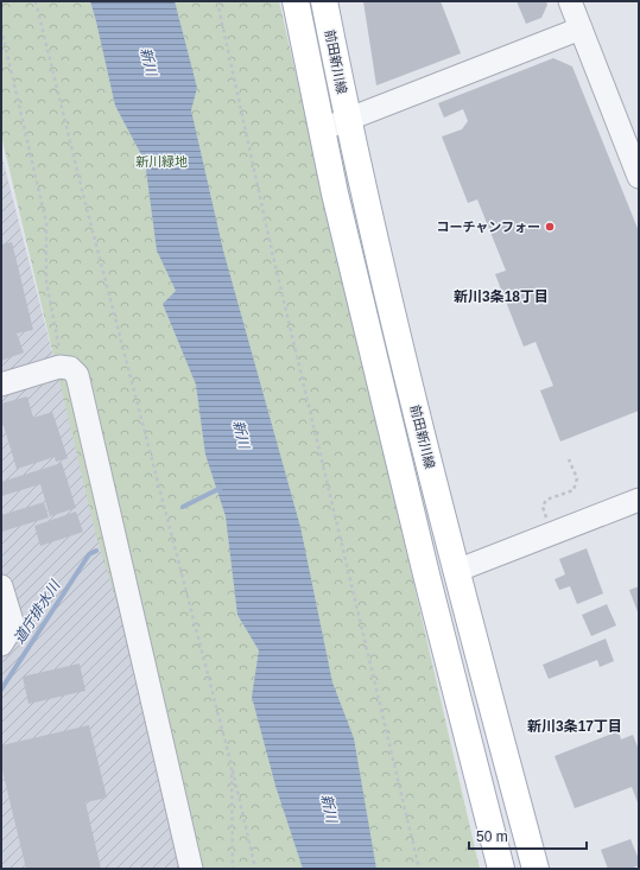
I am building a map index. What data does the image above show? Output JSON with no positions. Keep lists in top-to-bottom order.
{
  "streets": {
    "main road": ["前田新川線"]
  },
  "districts": ["新川3条18丁目", "新川3条17丁目"],
  "water": ["新川", "道庁排水川"],
  "parks": ["新川緑地"],
  "places": ["コーチャンフォー"],
  "scale_bar": "50 m"
}
